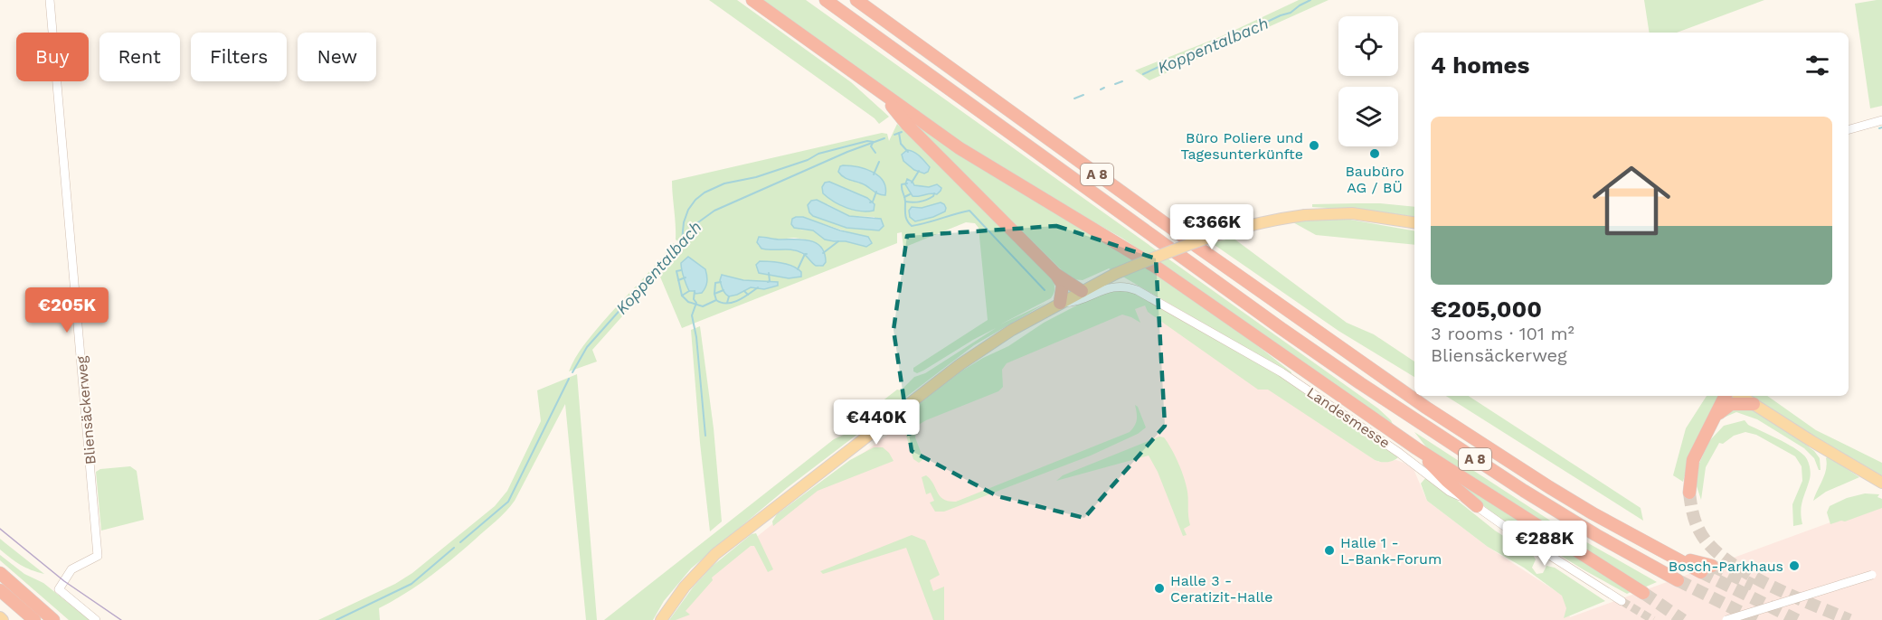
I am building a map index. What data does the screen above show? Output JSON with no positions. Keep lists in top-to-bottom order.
{
  "streets": {
    "highway": ["A 8"],
    "street": ["Bliensäckerweg", "Landesmesse"]
  },
  "water": ["Koppentalbach"],
  "places": [
    "Büro Poliere und Tagesunterkünfte",
    "Baubüro AG / BÜ",
    "Halle 1 - L-Bank-Forum",
    "Bosch-Parkhaus",
    "Halle 3 - Ceratizit-Halle"
  ],
  "page": {
    "chip": [
      "Buy",
      "Rent",
      "Filters",
      "New"
    ],
    "heading": "4 homes",
    "list": [
      {
        "name": "€205,000",
        "note": "3 rooms · 101 m² · Bliensäckerweg"
      }
    ],
    "price": [
      "€366K",
      "€205K",
      "€440K",
      "€288K"
    ]
  }
}
